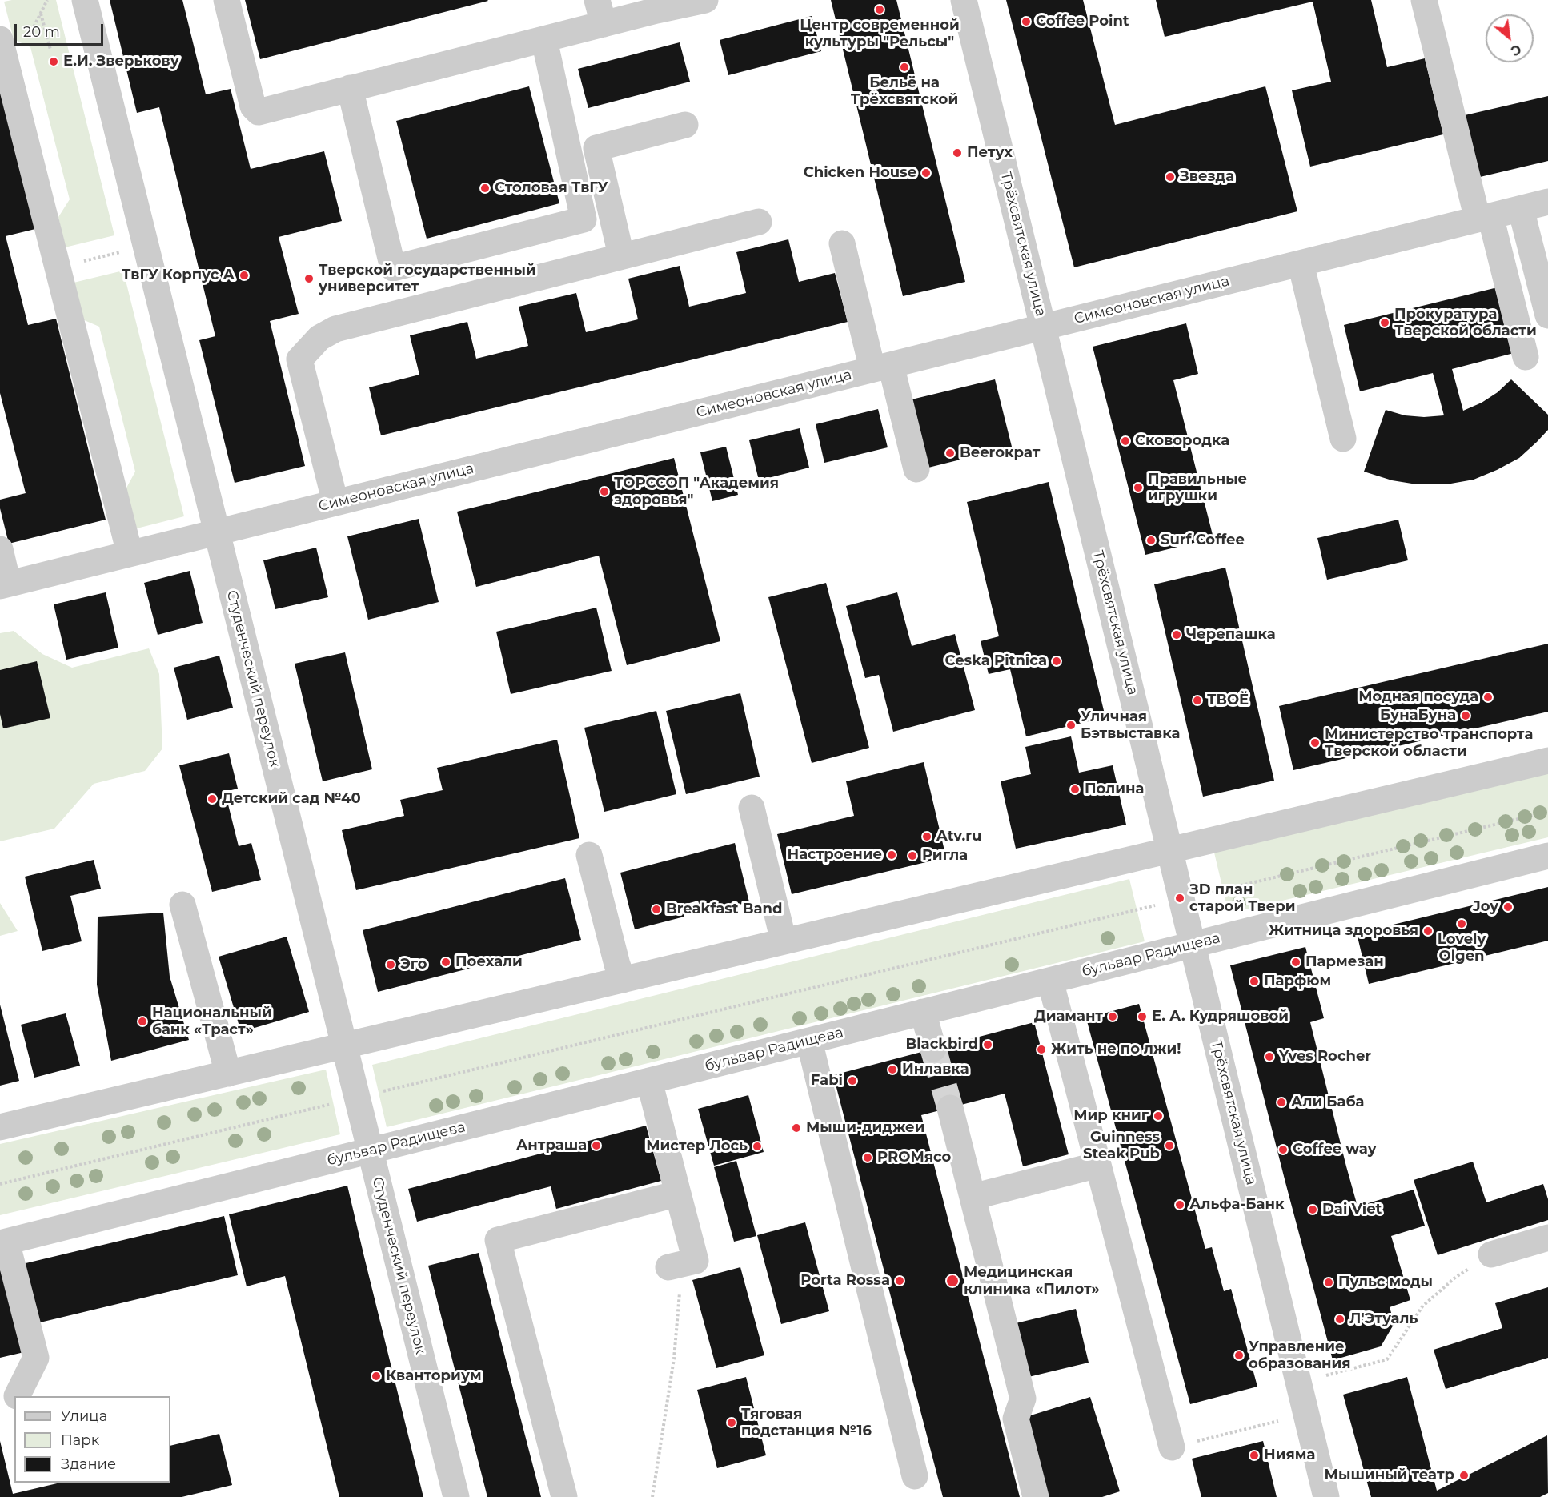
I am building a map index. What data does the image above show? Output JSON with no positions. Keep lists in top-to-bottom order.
{
  "streets": {
    "street": [
      "Трёхсвятская улица",
      "Симеоновская улица",
      "Студенческий переулок",
      "бульвар Радищева"
    ]
  },
  "crossings": [
    ["Трёхсвятская улица", "Симеоновская улица"],
    ["Трёхсвятская улица", "бульвар Радищева"],
    ["Симеоновская улица", "Студенческий переулок"],
    ["Студенческий переулок", "бульвар Радищева"]
  ],
  "places": [
    "Центр современной культуры \"Рельсы\"",
    "Coffee Point",
    "Е.И. Зверькову",
    "Бельё на Трёхсвятской",
    "Петух",
    "Chicken House",
    "Звезда",
    "Столовая ТвГУ",
    "ТвГУ Корпус А",
    "Тверской государственный университет",
    "Прокуратура Тверской области",
    "Сковородка",
    "Beerократ",
    "Правильные игрушки",
    "ТОРССОП \"Академия здоровья\"",
    "Surf Coffee",
    "Черепашка",
    "Ceska Pitnica",
    "Модная посуда",
    "ТВОЁ",
    "БунаБуна",
    "Уличная Бэтвыставка",
    "Министерство транспорта Тверской области",
    "Полина",
    "Детский сад №40",
    "Atv.ru",
    "Настроение",
    "Ригла",
    "ЗD план старой Твери",
    "Joy",
    "Breakfast Band",
    "Lovely Olgen",
    "Житница здоровья",
    "Поехали",
    "Пармезан",
    "Эго",
    "Парфюм",
    "Диамант",
    "Е. А. Кудряшовой",
    "Национальный банк «Траст»",
    "Blackbird",
    "Жить не по лжи!",
    "Yves Rocher",
    "Инлавка",
    "Fabi",
    "Али Баба",
    "Мир книг",
    "Мыши-диджеи",
    "Антраша",
    "Guinness Steak Pub",
    "Мистер Лось",
    "Coffee way",
    "PROМясо",
    "Альфа-Банк",
    "Dai Viet",
    "Porta Rossa",
    "Медицинская клиника «Пилот»",
    "Пульс моды",
    "Л'Этуаль",
    "Управление образования",
    "Кванториум",
    "Тяговая подстанция №16",
    "Нияма",
    "Мышиный театр"
  ],
  "legend": ["Улица", "Парк", "Здание"],
  "scale_bar": "20 m",
  "north": "bottom right"
}
